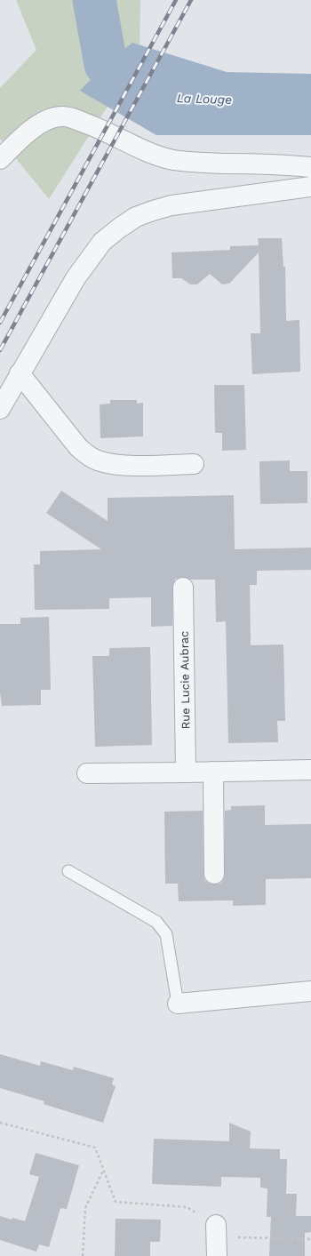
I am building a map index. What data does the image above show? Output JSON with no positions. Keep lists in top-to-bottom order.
{
  "streets": {
    "street": ["Rue Lucie Aubrac"]
  },
  "water": ["La Louge"]
}
